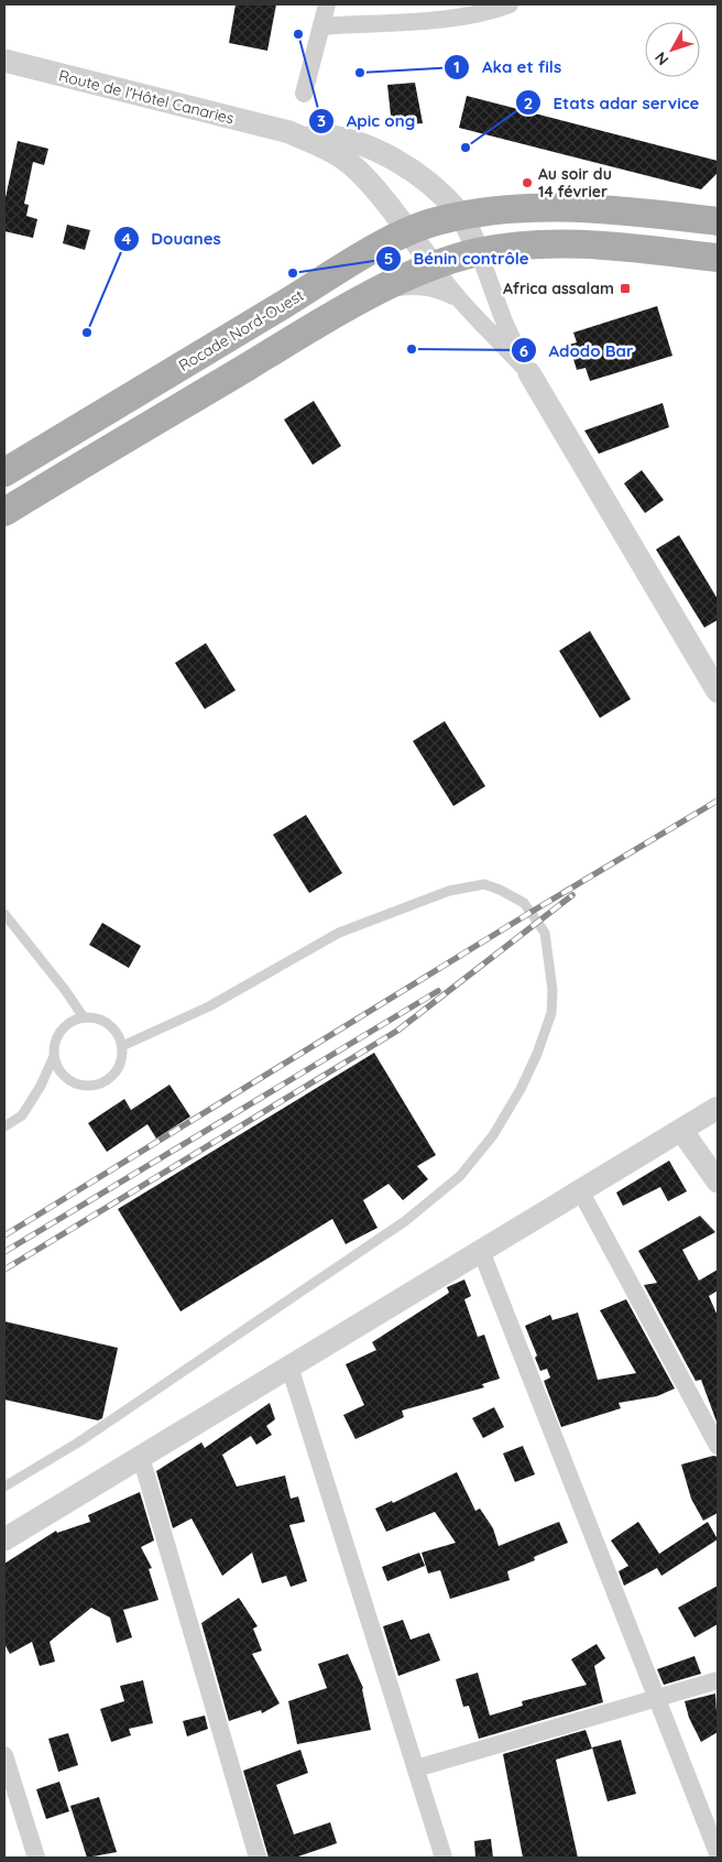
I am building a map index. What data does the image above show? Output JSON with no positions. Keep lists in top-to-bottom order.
{
  "streets": {
    "main road": ["Rocade Nord-Ouest"],
    "street": ["Route de l'Hôtel Canaries"]
  },
  "crossings": [
    ["Route de l'Hôtel Canaries", "Rocade Nord-Ouest"]
  ],
  "places": {
    "other": [
      "Apic ong",
      "Aka et fils",
      "Etats adar service",
      "Au soir du 14 février",
      "Bénin contrôle",
      "Douanes",
      "Adodo Bar"
    ],
    "transit": ["Africa assalam"]
  },
  "north": "bottom left"
}
